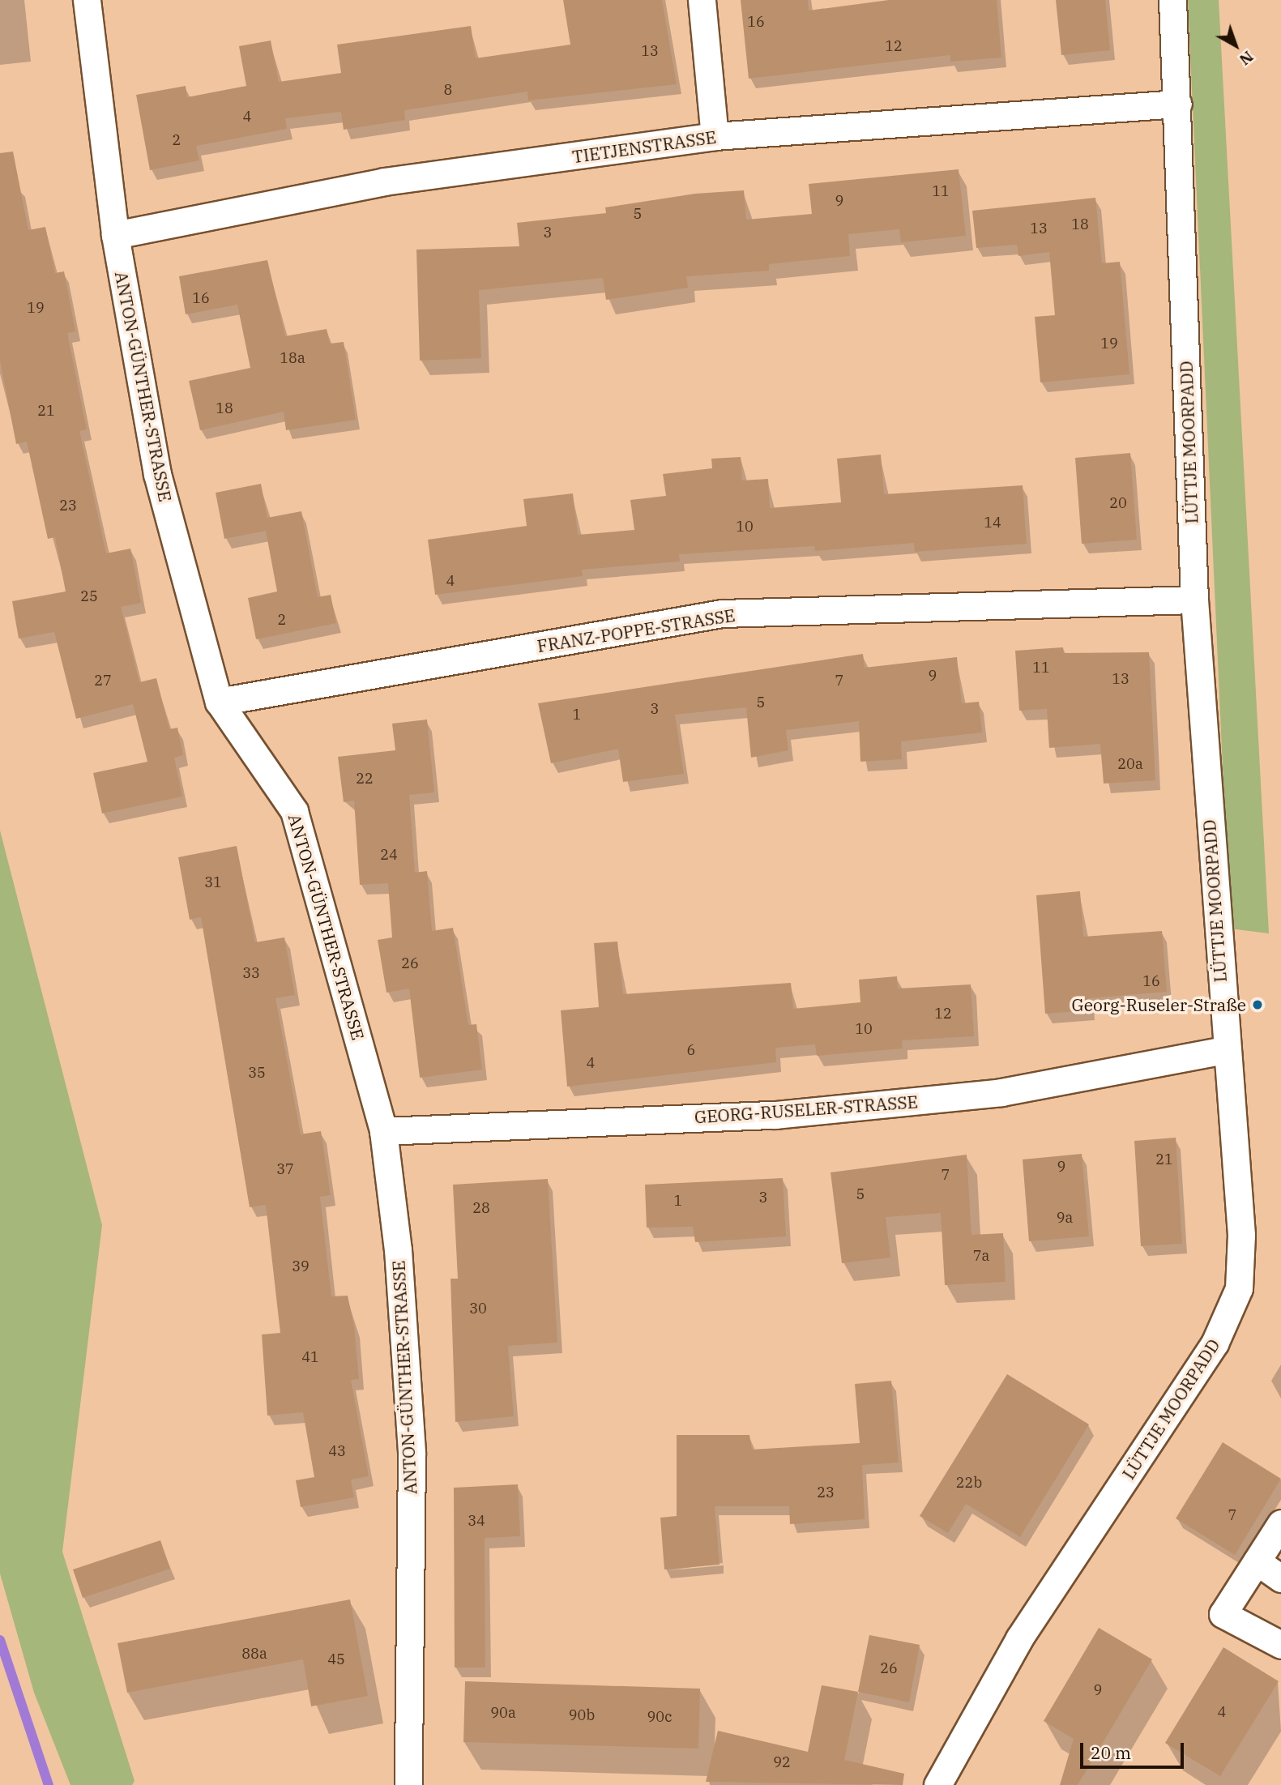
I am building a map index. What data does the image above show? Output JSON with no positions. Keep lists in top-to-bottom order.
{
  "streets": {
    "street": [
      "TIETJENSTRASSE",
      "ANTON-GÜNTHER-STRASSE",
      "LÜTTJE MOORPADD",
      "FRANZ-POPPE-STRASSE",
      "GEORG-RUSELER-STRASSE"
    ]
  },
  "crossings": [
    ["TIETJENSTRASSE", "ANTON-GÜNTHER-STRASSE"],
    ["TIETJENSTRASSE", "LÜTTJE MOORPADD"],
    ["ANTON-GÜNTHER-STRASSE", "FRANZ-POPPE-STRASSE"],
    ["ANTON-GÜNTHER-STRASSE", "GEORG-RUSELER-STRASSE"],
    ["LÜTTJE MOORPADD", "FRANZ-POPPE-STRASSE"],
    ["LÜTTJE MOORPADD", "GEORG-RUSELER-STRASSE"]
  ],
  "places": ["Georg-Ruseler-Straße"],
  "house_numbers": [
    "16",
    "12",
    "13",
    "8",
    "4",
    "2",
    "11",
    "9",
    "5",
    "18",
    "13",
    "3",
    "16",
    "19",
    "19",
    "18a",
    "18",
    "21",
    "20",
    "23",
    "14",
    "10",
    "4",
    "25",
    "2",
    "11",
    "9",
    "13",
    "27",
    "7",
    "5",
    "3",
    "1",
    "20a",
    "22",
    "24",
    "31",
    "26",
    "33",
    "16",
    "12",
    "10",
    "6",
    "4",
    "35",
    "21",
    "9",
    "37",
    "7",
    "5",
    "3",
    "1",
    "28",
    "9a",
    "7a",
    "39",
    "30",
    "41",
    "43",
    "22b",
    "23",
    "7",
    "34",
    "88a",
    "45",
    "26",
    "9",
    "4",
    "90a",
    "90b",
    "90c",
    "92"
  ],
  "scale_bar": "20 m",
  "north": "bottom right"
}
